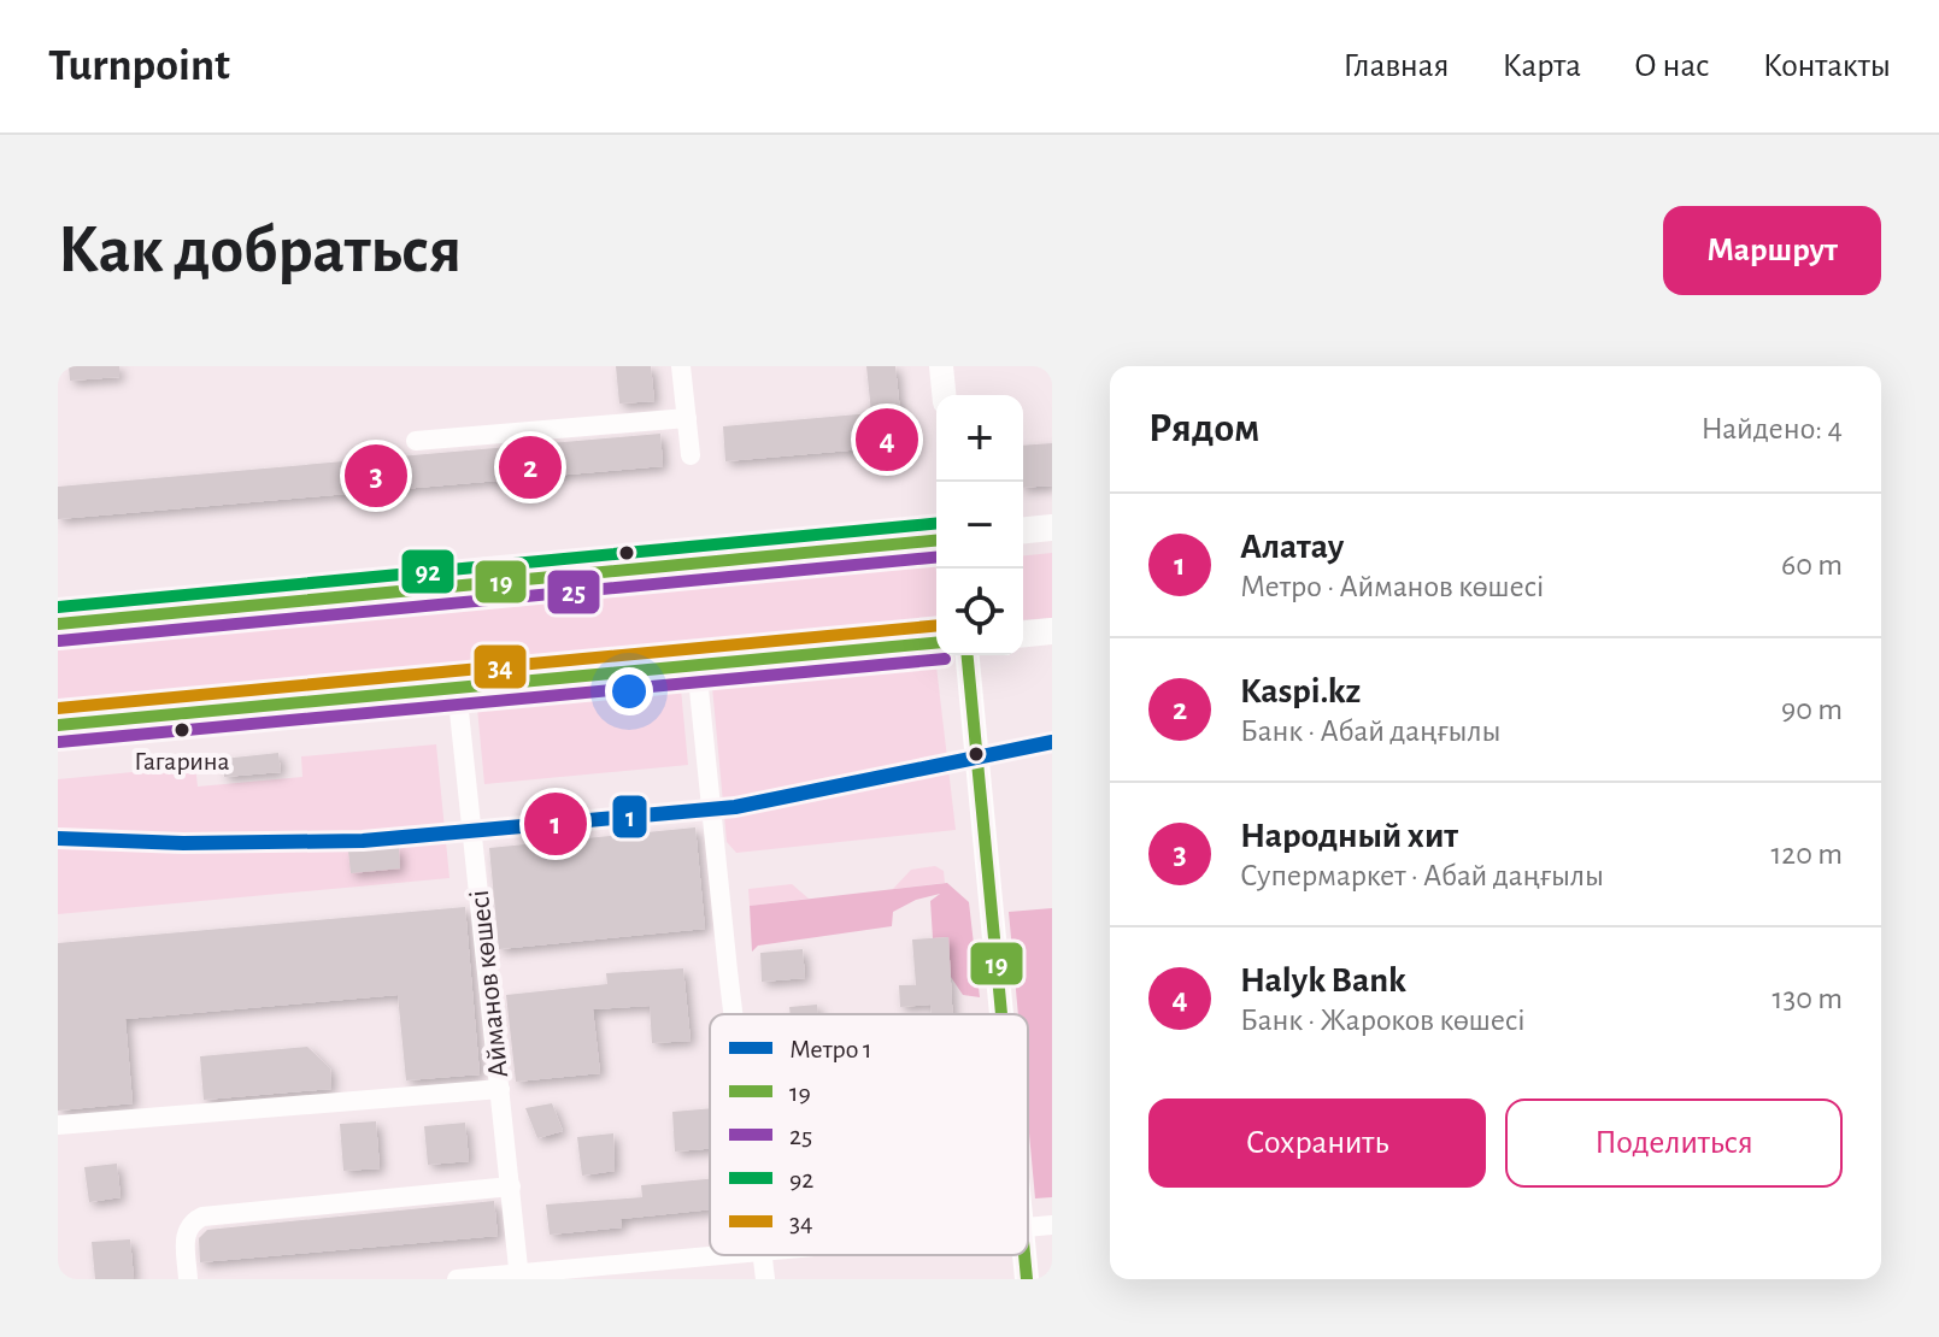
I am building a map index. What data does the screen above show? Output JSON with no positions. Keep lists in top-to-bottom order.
{
  "streets": {
    "street": ["Айманов көшесі"]
  },
  "places": ["Гагарина"],
  "lines": [
    "transit line 92",
    "transit line 19",
    "transit line 25",
    "transit line 34",
    "metro line 1"
  ],
  "legend": [
    "Метро 1",
    "19",
    "25",
    "92",
    "34"
  ],
  "page": {
    "header": "Turnpoint",
    "nav": [
      "Главная",
      "Карта",
      "О нас",
      "Контакты"
    ],
    "buttons": [
      "Маршрут",
      ["Сохранить", "Поделиться"]
    ],
    "title": "Как добраться",
    "heading": ["Рядом", "Найдено: 4"],
    "map_buttons": ["+", "−"],
    "pins": [
      "4",
      "2",
      "3",
      "1"
    ],
    "list": [
      {
        "mark": "1",
        "name": "Алатау",
        "note": "Метро · Айманов көшесі",
        "value": "60 m"
      },
      {
        "mark": "2",
        "name": "Kaspi.kz",
        "note": "Банк · Абай даңғылы",
        "value": "90 m"
      },
      {
        "mark": "3",
        "name": "Народный хит",
        "note": "Супермаркет · Абай даңғылы",
        "value": "120 m"
      },
      {
        "mark": "4",
        "name": "Halyk Bank",
        "note": "Банк · Жароков көшесі",
        "value": "130 m"
      }
    ]
  }
}
